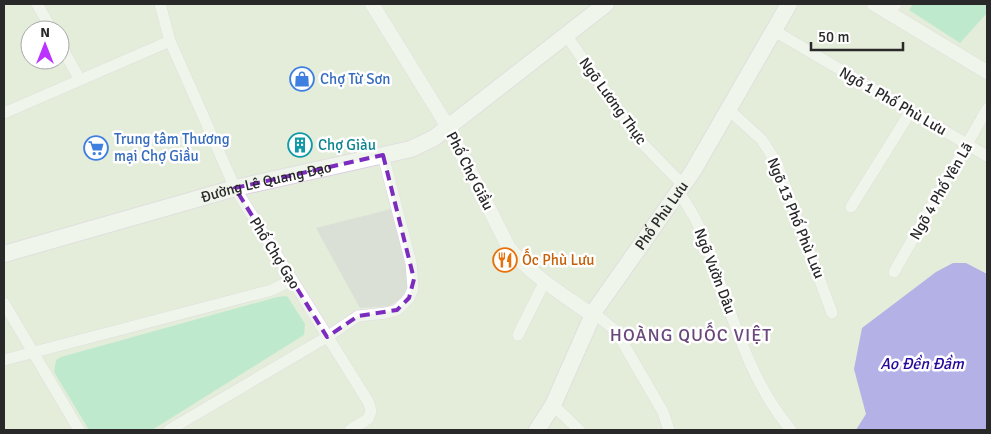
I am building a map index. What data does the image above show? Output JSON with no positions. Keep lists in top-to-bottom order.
{
  "streets": {
    "main road": ["Đường Lê Quang Đạo", "Phố Phù Lưu"],
    "street": [
      "Ngõ Lương Thực",
      "Ngõ 1 Phố Phù Lưu",
      "Phố Chợ Giầu",
      "Ngõ 4 Phố Yên Lã",
      "Ngõ 13 Phố Phù Lưu",
      "Phố Chợ Gạo",
      "Ngõ Vườn Dâu"
    ]
  },
  "crossings": [
    ["Ngõ Lương Thực", "Đường Lê Quang Đạo"],
    ["Ngõ Lương Thực", "Phố Phù Lưu"],
    ["Ngõ Lương Thực", "Ngõ Vườn Dâu"],
    ["Ngõ 1 Phố Phù Lưu", "Ngõ 4 Phố Yên Lã"],
    ["Ngõ 1 Phố Phù Lưu", "Phố Phù Lưu"],
    ["Phố Chợ Giầu", "Đường Lê Quang Đạo"],
    ["Phố Chợ Giầu", "Phố Phù Lưu"],
    ["Đường Lê Quang Đạo", "Phố Chợ Gạo"],
    ["Phố Phù Lưu", "Ngõ 13 Phố Phù Lưu"],
    ["Phố Phù Lưu", "Ngõ Vườn Dâu"]
  ],
  "districts": ["HOÀNG QUỐC VIỆT"],
  "water": ["Ao Đền Đầm"],
  "places": {
    "shop": ["Chợ Từ Sơn"],
    "building": ["Chợ Giàu"],
    "supermarket": ["Trung tâm Thương mại Chợ Giầu"],
    "restaurant": ["Ốc Phù Lưu"]
  },
  "scale_bar": "50 m",
  "north": "top"
}
